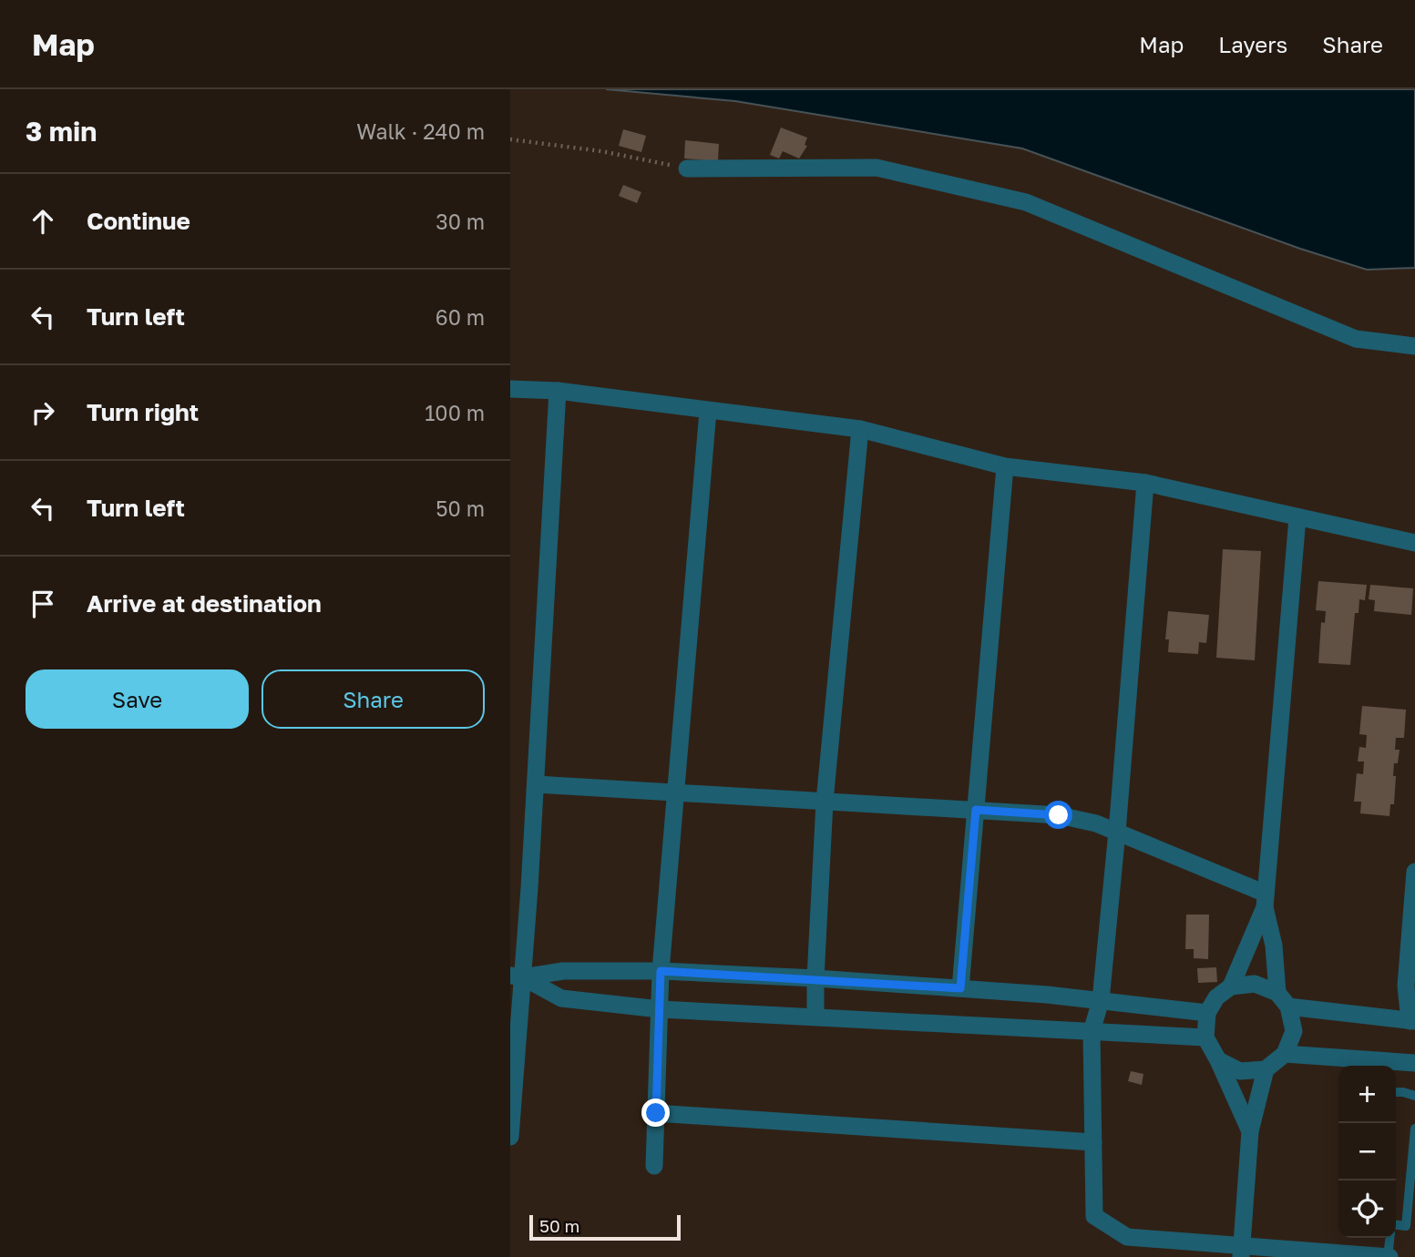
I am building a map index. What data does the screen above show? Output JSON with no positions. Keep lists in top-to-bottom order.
{
  "scale_bar": "50 m",
  "page": {
    "header": "Map",
    "nav": ["Map", "Layers", "Share"],
    "heading": ["3 min", "Walk · 240 m"],
    "list": [
      ["Continue", "30 m"],
      ["Turn left", "60 m"],
      ["Turn right", "100 m"],
      ["Turn left", "50 m"],
      "Arrive at destination"
    ],
    "buttons": ["Save", "Share"],
    "map_buttons": ["+", "−"],
    "scale": "50 m"
  }
}
